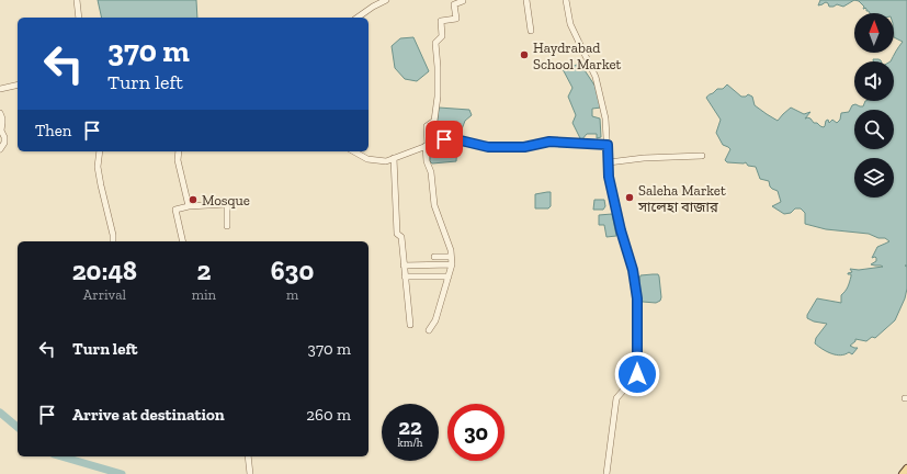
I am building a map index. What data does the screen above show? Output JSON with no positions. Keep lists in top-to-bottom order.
{
  "places": ["Haydrabad School Market", "Saleha Market সালেহা বাজার", "Mosque"],
  "north": "top",
  "page": {
    "turn": ["370 m", "Turn left"],
    "then": "Then",
    "eta": [
      "20:48",
      "Arrival",
      "2",
      "min",
      "630",
      "m"
    ],
    "list": [
      {
        "name": "Turn left",
        "value": "370 m"
      },
      {
        "name": "Arrive at destination",
        "value": "260 m"
      }
    ],
    "speed": "22 km/h",
    "limit": "30"
  }
}
